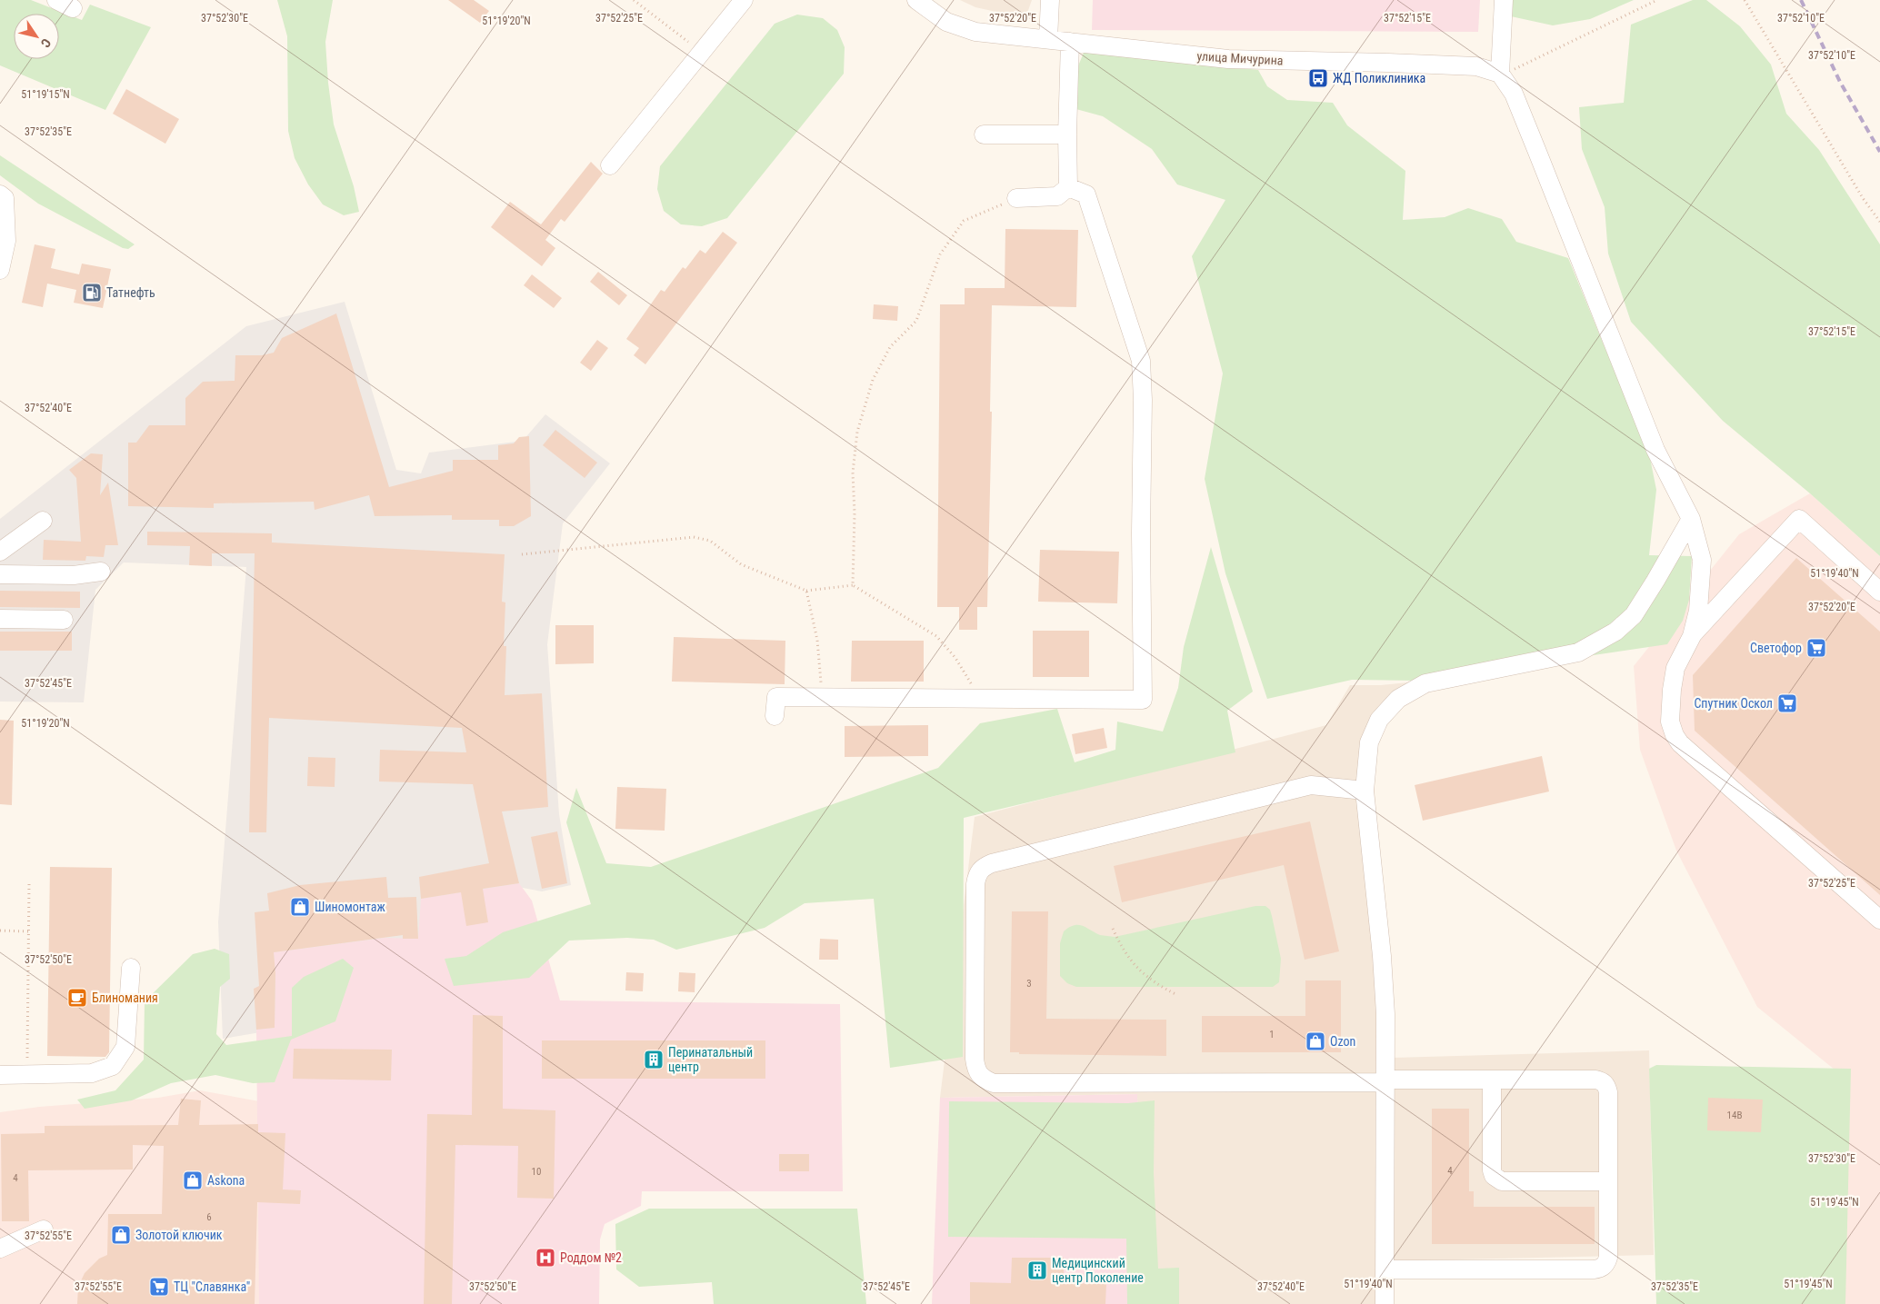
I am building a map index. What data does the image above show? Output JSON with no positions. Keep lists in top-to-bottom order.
{
  "streets": {
    "street": ["улица Мичурина"]
  },
  "places": {
    "bus stop": ["ЖД Поликлиника"],
    "fuel station": ["Татнефть"],
    "supermarket": ["Светофор", "Спутник Оскол", "ТЦ \"Славянка\""],
    "shop": [
      "Шиномонтаж",
      "Ozon",
      "Askona",
      "Золотой ключик"
    ],
    "cafe": ["Блиномания"],
    "building": ["Перинатальный центр", "Медицинский центр Поколение"],
    "hospital": ["Роддом №2"]
  },
  "house_numbers": [
    "3",
    "1",
    "14В",
    "4",
    "10",
    "4",
    "6"
  ],
  "north": "bottom right",
  "coordinates": [
    "37°52'10\"E",
    "37°52'30\"E",
    "37°52'25\"E",
    "37°52'20\"E",
    "37°52'15\"E",
    "51°19'20\"N",
    "51°19'15\"N",
    "37°52'35\"E",
    "37°52'40\"E",
    "51°19'40\"N",
    "37°52'45\"E",
    "37°52'50\"E",
    "51°19'45\"N",
    "37°52'55\"E"
  ]
}
